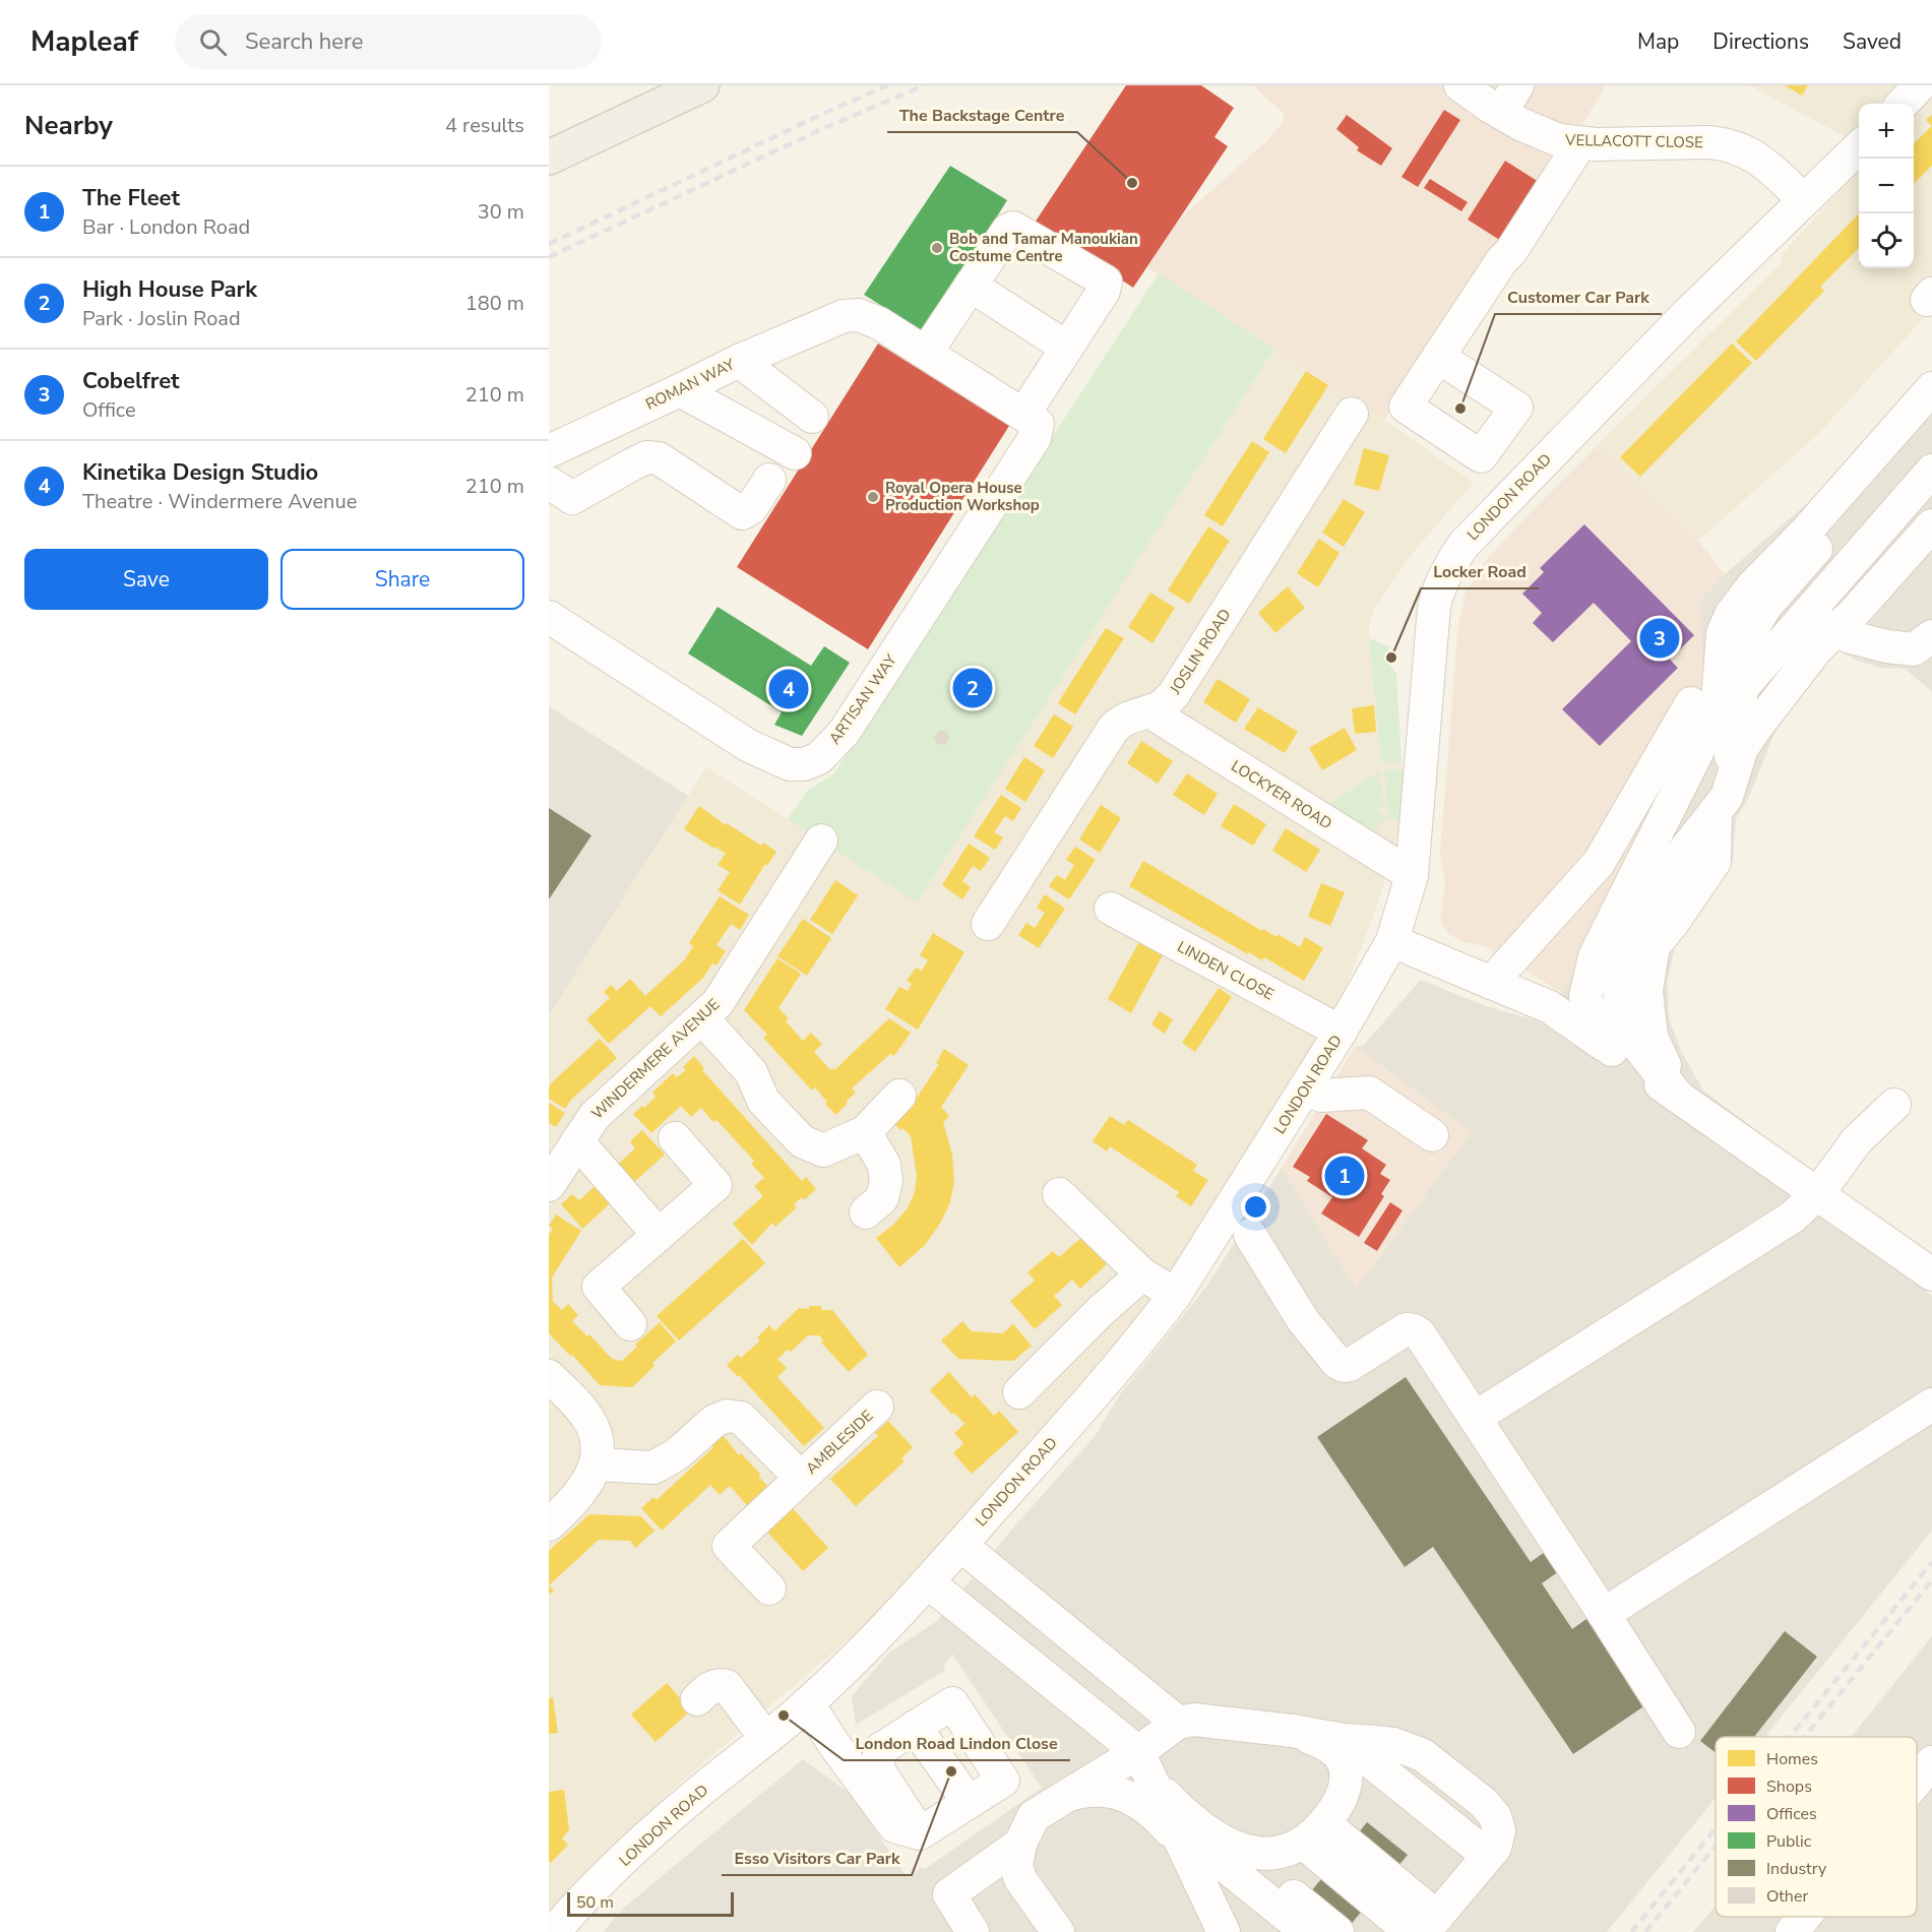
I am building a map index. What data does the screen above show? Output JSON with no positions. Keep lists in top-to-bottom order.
{
  "streets": {
    "street": [
      "VELLACOTT CLOSE",
      "ROMAN WAY",
      "LONDON ROAD",
      "JOSLIN ROAD",
      "ARTISAN WAY",
      "LOCKYER ROAD",
      "LINDEN CLOSE",
      "WINDERMERE AVENUE",
      "AMBLESIDE"
    ]
  },
  "crossings": [
    ["VELLACOTT CLOSE", "LONDON ROAD"],
    ["ROMAN WAY", "ARTISAN WAY"],
    ["LONDON ROAD", "LOCKYER ROAD"],
    ["LONDON ROAD", "LINDEN CLOSE"],
    ["JOSLIN ROAD", "LOCKYER ROAD"]
  ],
  "places": [
    "The Backstage Centre",
    "Bob and Tamar Manoukian Costume Centre",
    "Customer Car Park",
    "Royal Opera House Production Workshop",
    "Locker Road",
    "London Road Lindon Close",
    "Esso Visitors Car Park"
  ],
  "legend": [
    "Homes",
    "Shops",
    "Offices",
    "Public",
    "Industry",
    "Other"
  ],
  "scale_bar": "50 m",
  "page": {
    "header": "Mapleaf",
    "search": "Search here",
    "nav": ["Map", "Directions", "Saved"],
    "heading": ["Nearby", "4 results"],
    "map_buttons": ["+", "−"],
    "list": [
      {
        "mark": "1",
        "name": "The Fleet",
        "note": "Bar · London Road",
        "value": "30 m"
      },
      {
        "mark": "2",
        "name": "High House Park",
        "note": "Park · Joslin Road",
        "value": "180 m"
      },
      {
        "mark": "3",
        "name": "Cobelfret",
        "note": "Office",
        "value": "210 m"
      },
      {
        "mark": "4",
        "name": "Kinetika Design Studio",
        "note": "Theatre · Windermere Avenue",
        "value": "210 m"
      }
    ],
    "buttons": ["Save", "Share"],
    "pins": [
      "3",
      "2",
      "4",
      "1"
    ],
    "scale": "50 m"
  }
}
